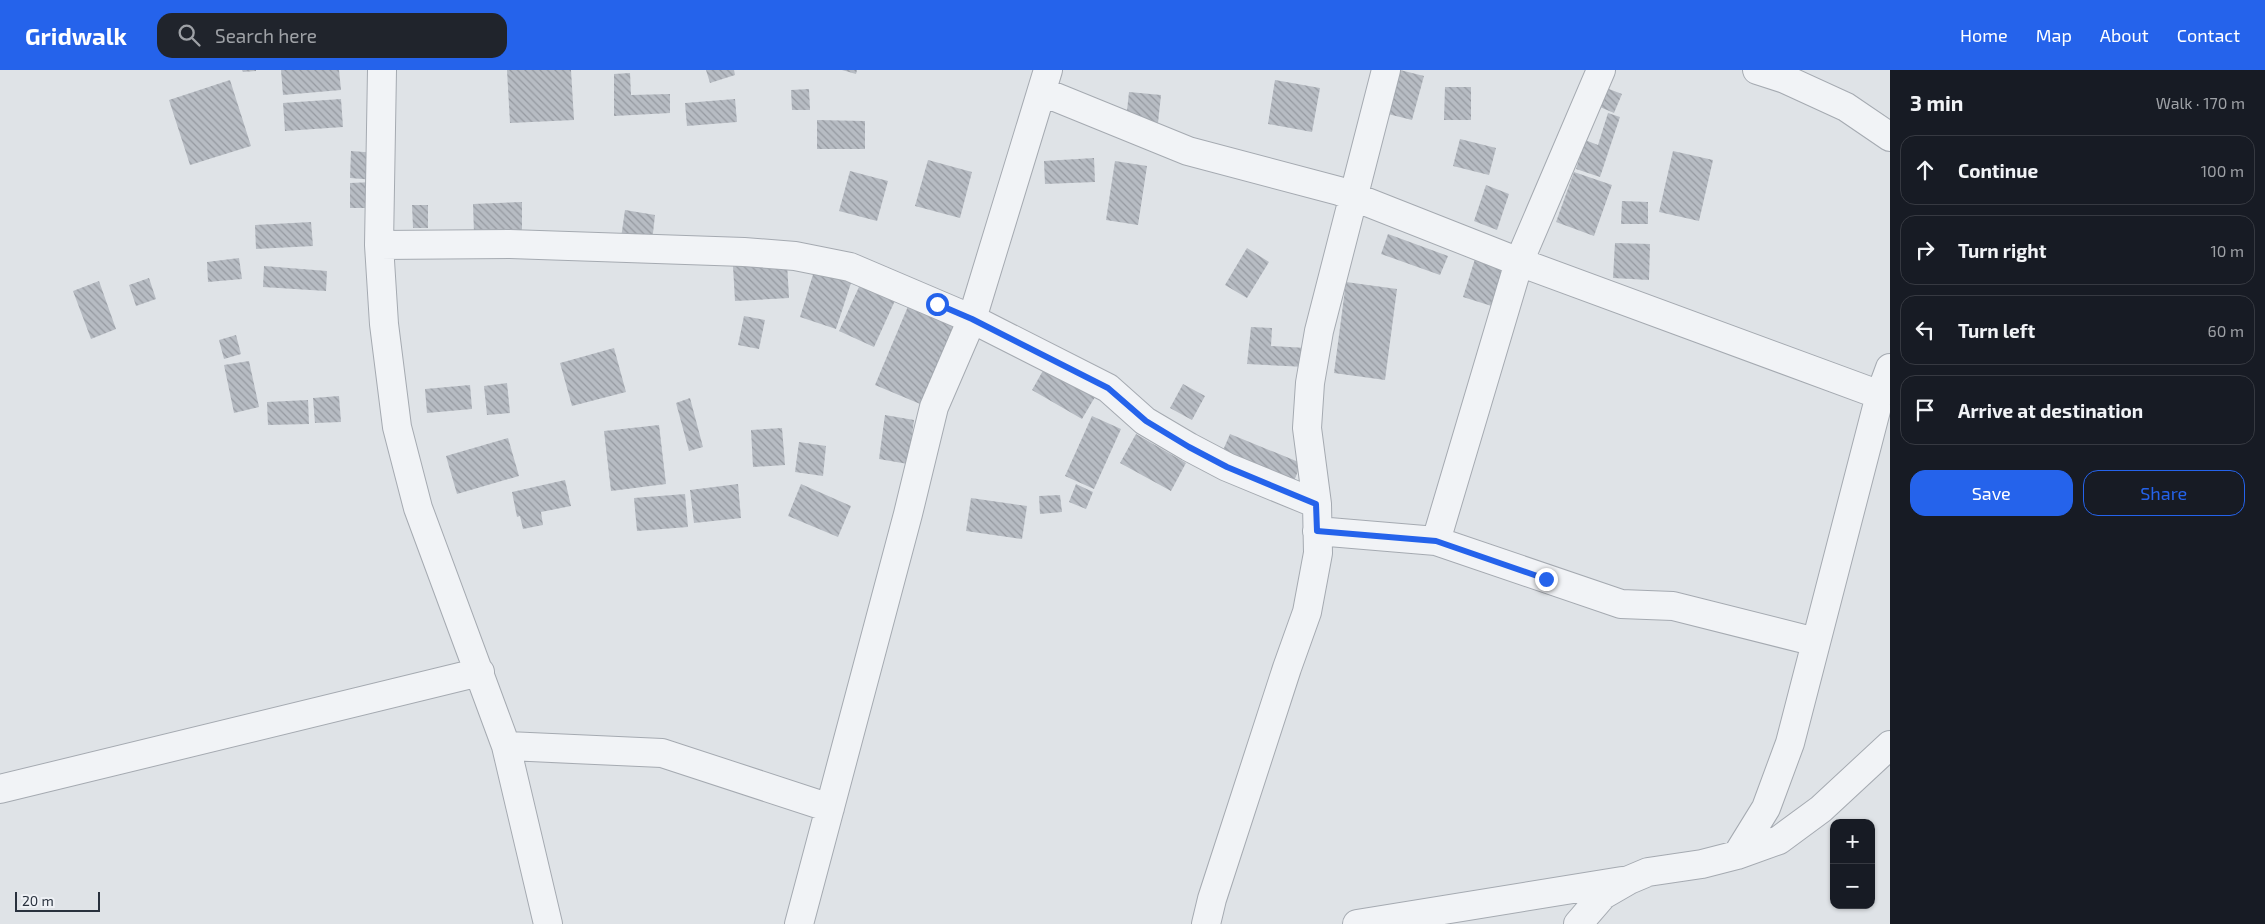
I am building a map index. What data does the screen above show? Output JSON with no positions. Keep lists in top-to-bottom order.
{
  "scale_bar": "20 m",
  "page": {
    "header": "Gridwalk",
    "search": "Search here",
    "nav": [
      "Home",
      "Map",
      "About",
      "Contact"
    ],
    "heading": ["3 min", "Walk · 170 m"],
    "list": [
      ["Continue", "100 m"],
      ["Turn right", "10 m"],
      ["Turn left", "60 m"],
      "Arrive at destination"
    ],
    "buttons": ["Save", "Share"],
    "map_buttons": ["+", "−"],
    "scale": "20 m"
  }
}
